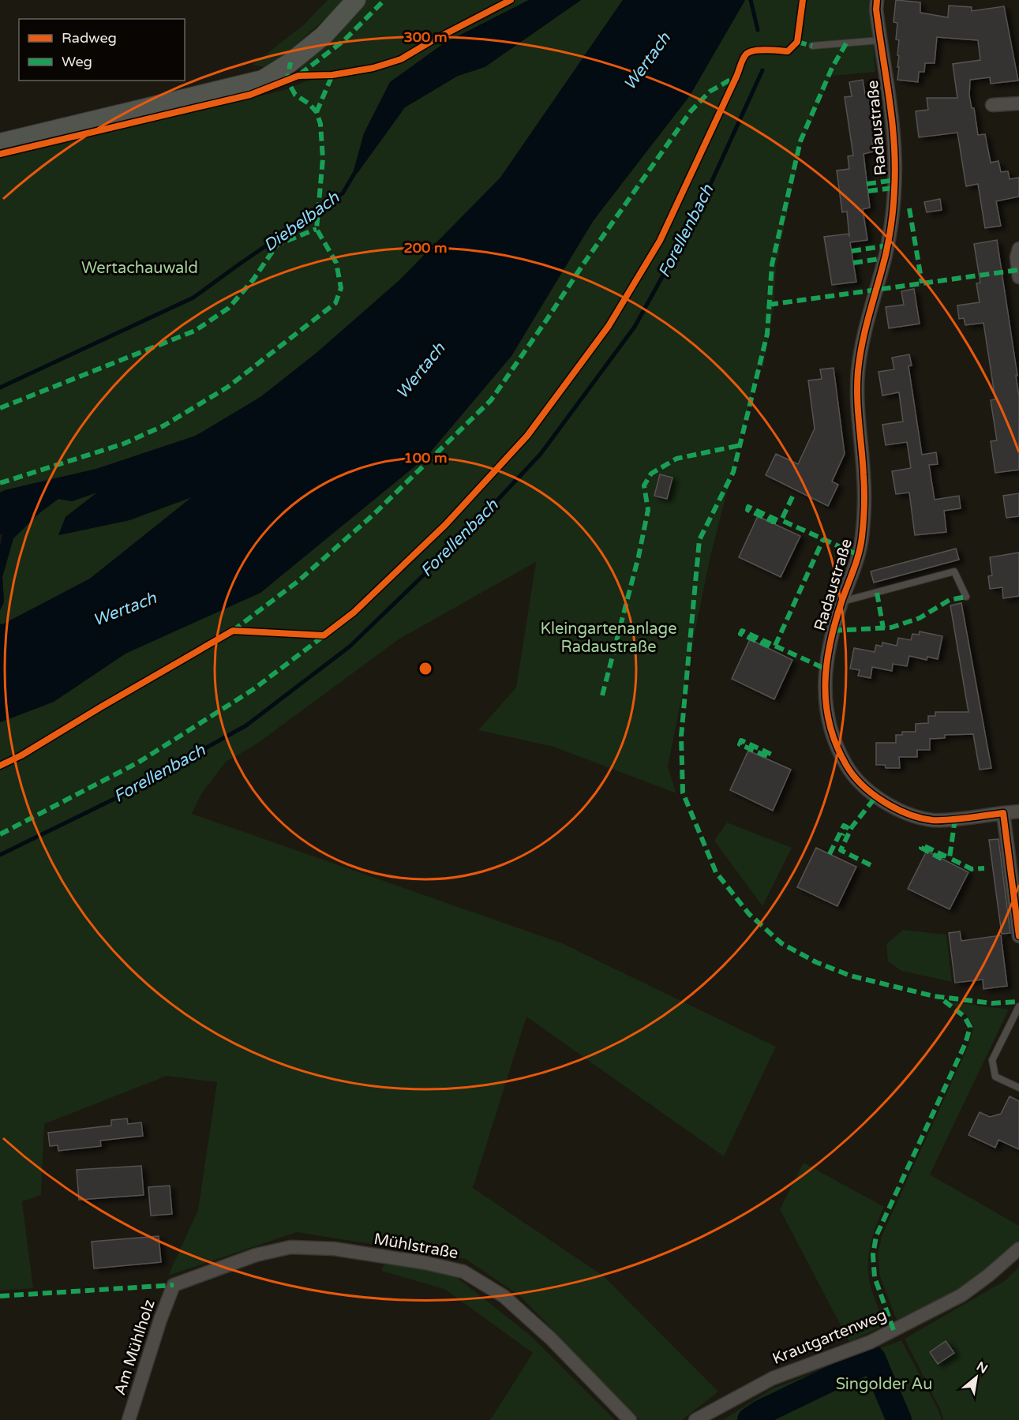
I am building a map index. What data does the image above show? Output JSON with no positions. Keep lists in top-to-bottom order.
{
  "streets": {
    "street": [
      "Radaustraße",
      "Mühlstraße",
      "Krautgartenweg",
      "Am Mühlholz"
    ]
  },
  "crossings": [
    ["Mühlstraße", "Am Mühlholz"]
  ],
  "water": ["Wertach", "Diebelbach", "Forellenbach"],
  "parks": ["Wertachauwald", "Kleingartenanlage Radaustraße", "Singolder Au"],
  "legend": ["Radweg", "Weg"],
  "north": "top right",
  "rings": ["300 m", "200 m", "100 m"]
}
